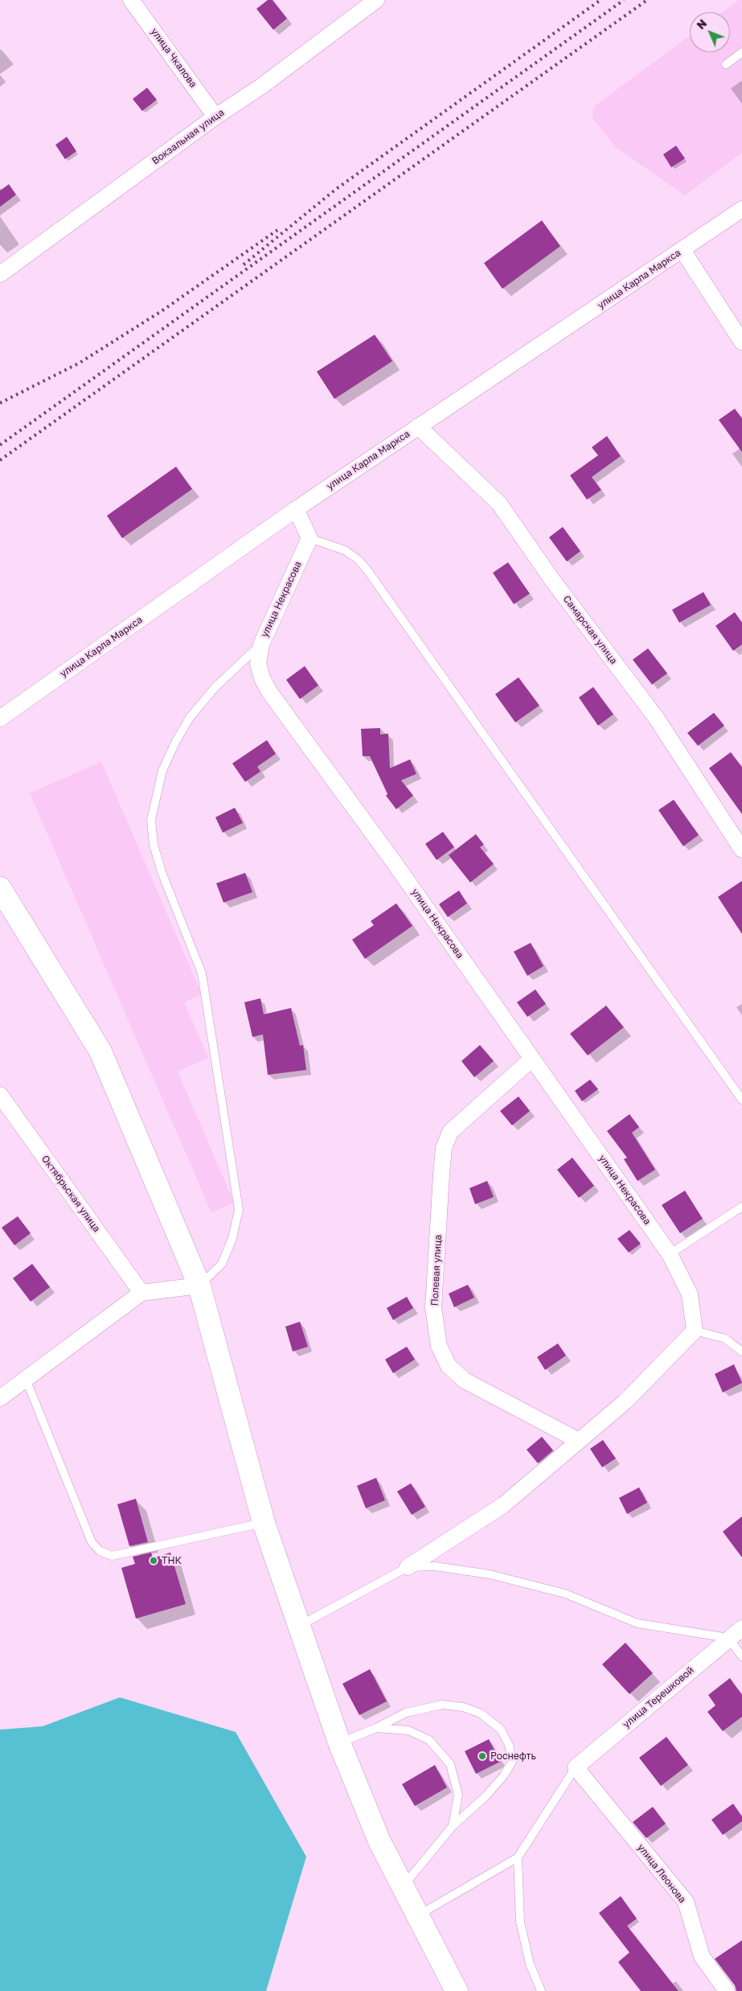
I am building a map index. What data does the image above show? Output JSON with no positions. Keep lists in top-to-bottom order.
{
  "streets": {
    "street": [
      "улица Чкалова",
      "Вокзальная улица",
      "улица Карла Маркса",
      "улица Некрасова",
      "Самарская улица",
      "Октябрьская улица",
      "Полевая улица",
      "улица Терешковой",
      "улица Леонова"
    ]
  },
  "crossings": [
    ["улица Чкалова", "Вокзальная улица"],
    ["улица Карла Маркса", "Самарская улица"],
    ["улица Некрасова", "Полевая улица"],
    ["улица Терешковой", "улица Леонова"]
  ],
  "places": ["ТНК", "Роснефть"],
  "north": "top left"
}
